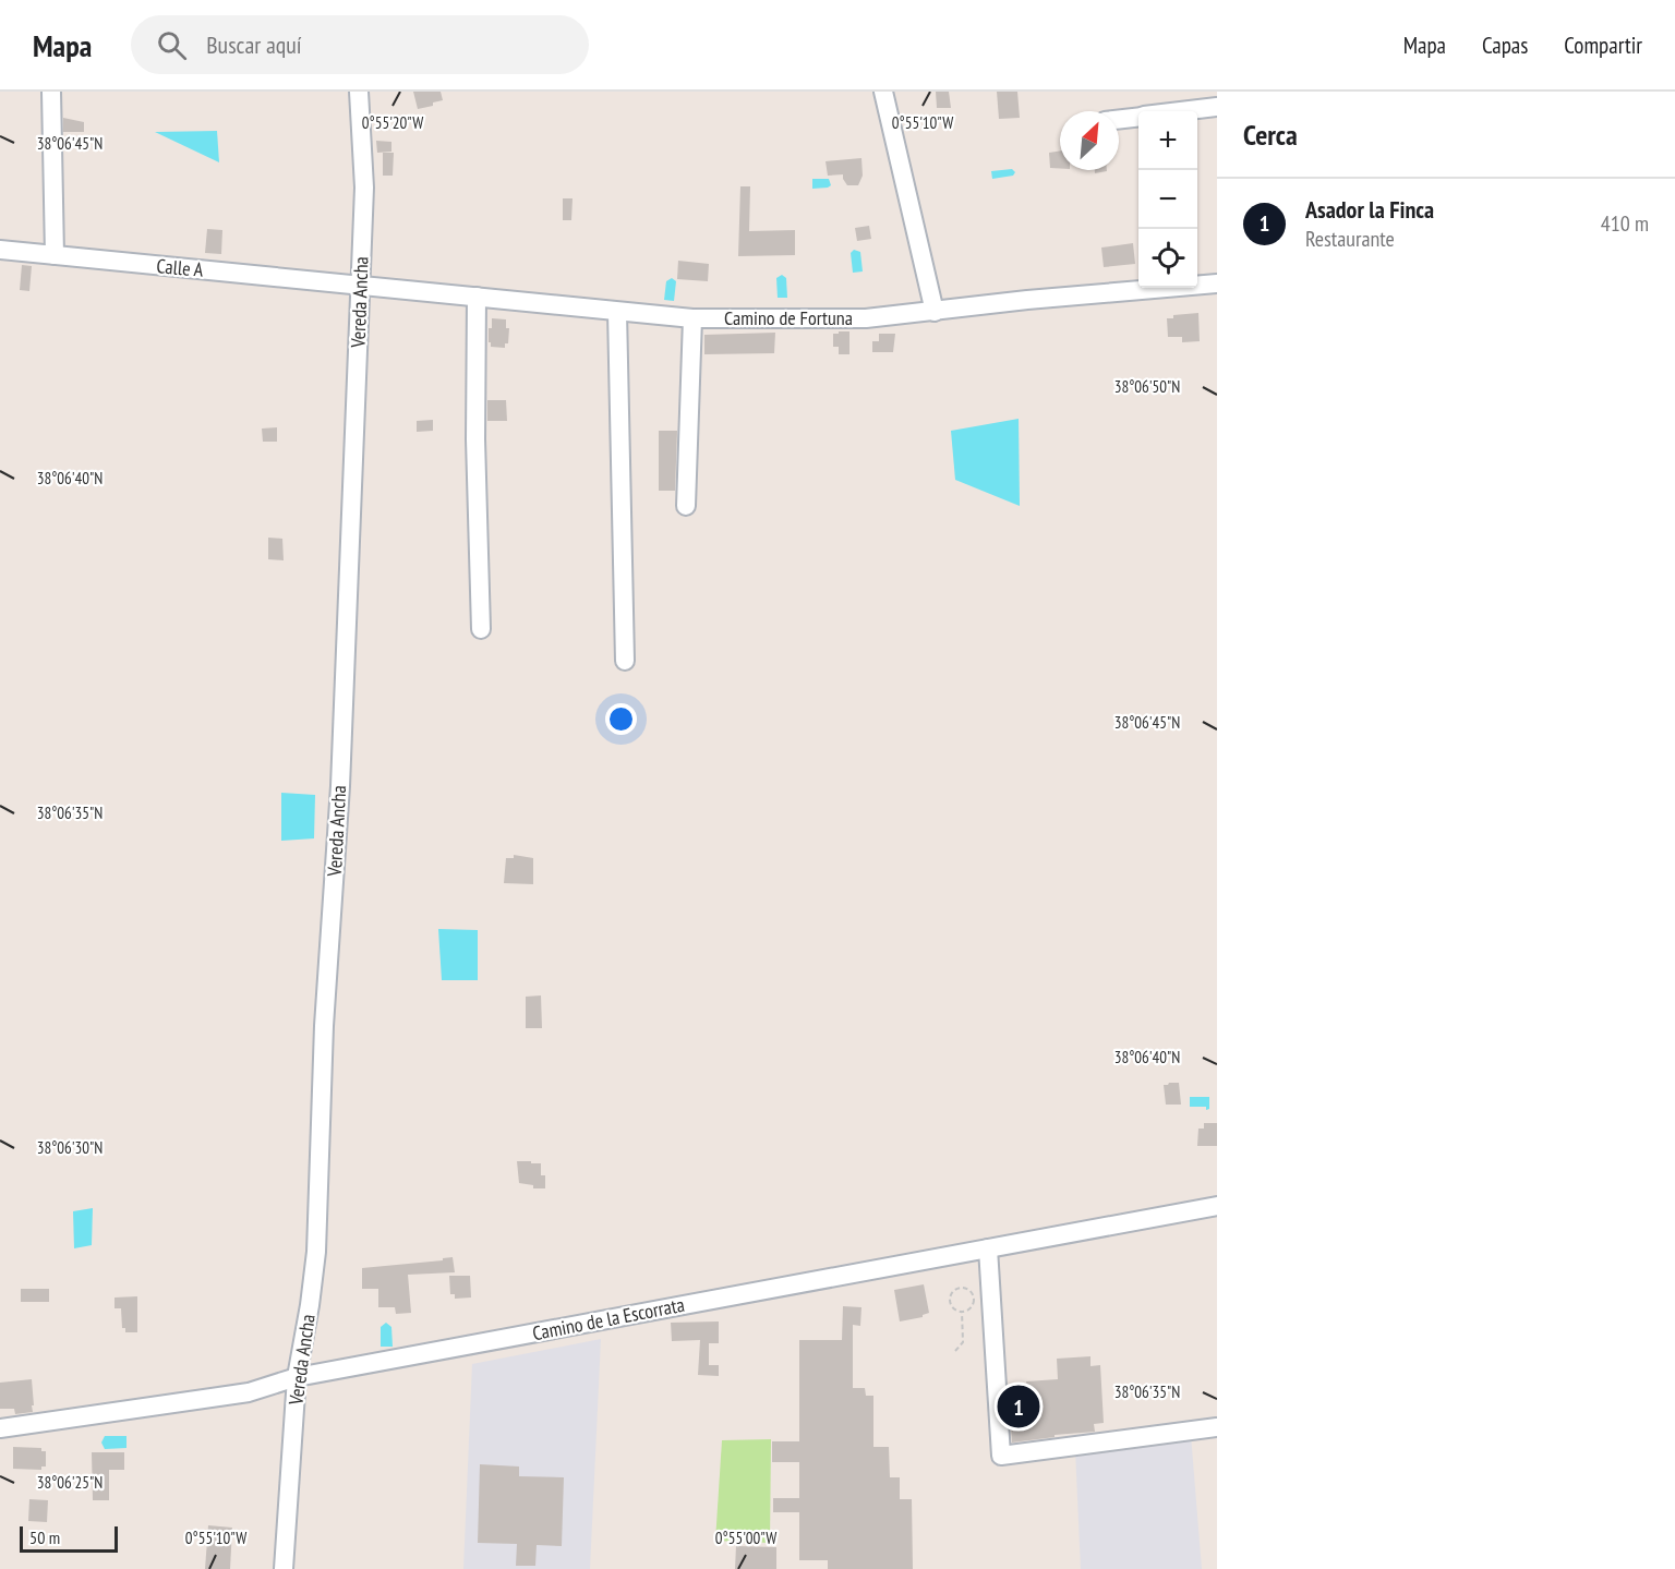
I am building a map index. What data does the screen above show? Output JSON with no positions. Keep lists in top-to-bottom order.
{
  "streets": {
    "street": [
      "Calle A",
      "Vereda Ancha",
      "Camino de Fortuna",
      "Camino de la Escorrata"
    ]
  },
  "crossings": [
    ["Calle A", "Vereda Ancha"],
    ["Calle A", "Camino de Fortuna"],
    ["Vereda Ancha", "Camino de Fortuna"],
    ["Vereda Ancha", "Camino de la Escorrata"]
  ],
  "scale_bar": "50 m",
  "north": "top right",
  "page": {
    "header": "Mapa",
    "search": "Buscar aquí",
    "nav": ["Mapa", "Capas", "Compartir"],
    "heading": "Cerca",
    "map_buttons": ["+", "−"],
    "list": [
      {
        "mark": "1",
        "name": "Asador la Finca",
        "note": "Restaurante",
        "value": "410 m"
      }
    ],
    "pins": "1",
    "scale": "50 m"
  },
  "coordinates": [
    "0°55'20\"W",
    "0°55'10\"W",
    "38°06'45\"N",
    "38°06'50\"N",
    "38°06'40\"N",
    "38°06'35\"N",
    "38°06'30\"N",
    "38°06'25\"N",
    "0°55'00\"W"
  ]
}
